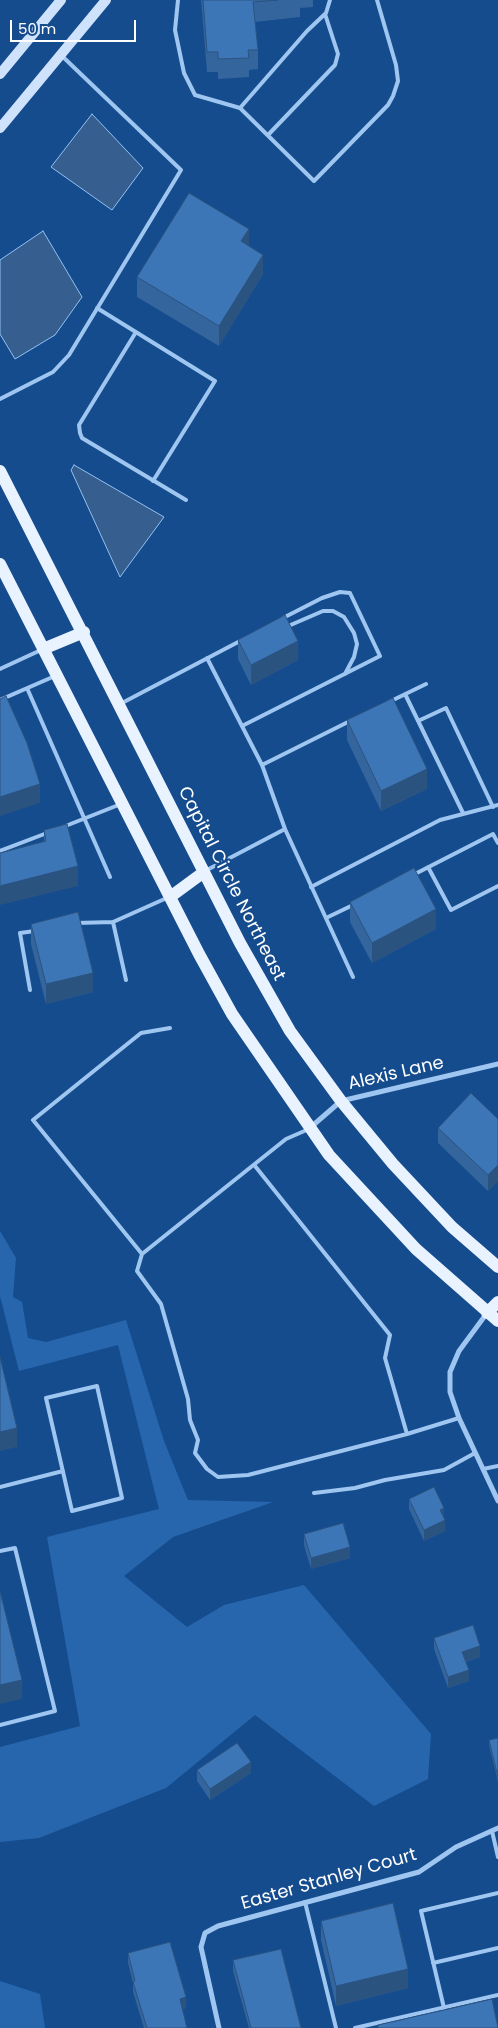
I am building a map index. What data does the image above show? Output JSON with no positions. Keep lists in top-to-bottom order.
{
  "streets": {
    "main road": ["Capital Circle Northeast"],
    "street": ["Alexis Lane", "Easter Stanley Court"]
  },
  "crossings": [
    ["Capital Circle Northeast", "Alexis Lane"]
  ],
  "scale_bar": "50 m"
}
